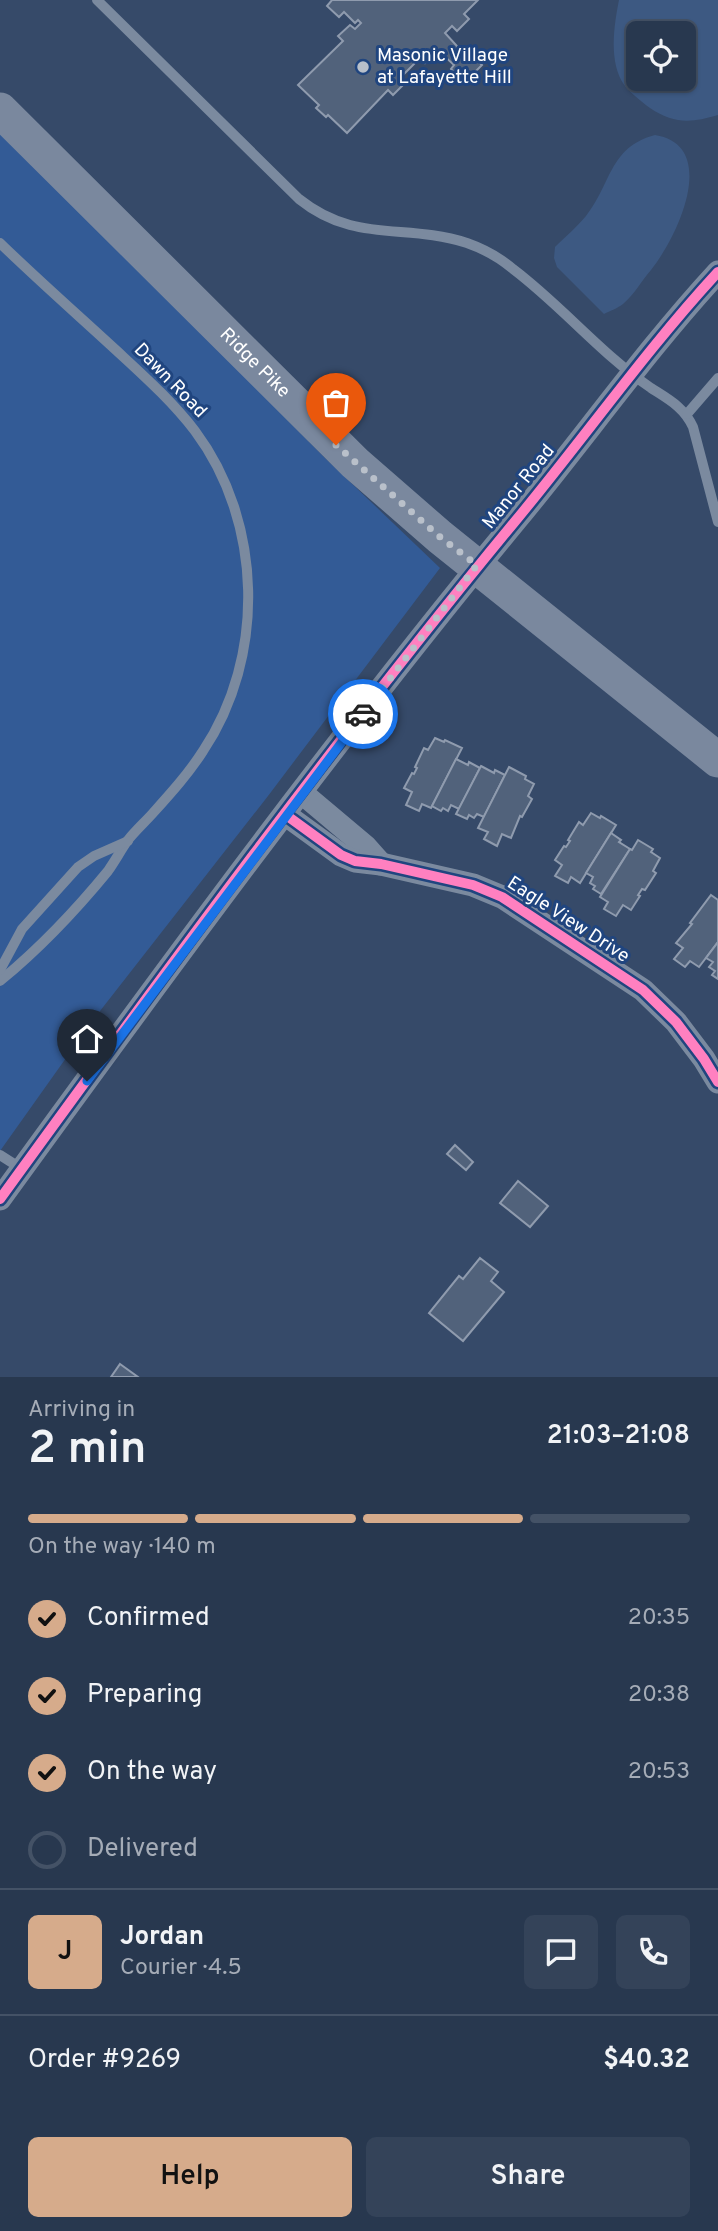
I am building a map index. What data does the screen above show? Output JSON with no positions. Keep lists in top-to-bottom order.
{
  "streets": {
    "main road": ["Ridge Pike"],
    "street": ["Manor Road", "Eagle View Drive"],
    "lane": ["Dawn Road"]
  },
  "crossings": [
    ["Ridge Pike", "Manor Road"],
    ["Manor Road", "Eagle View Drive"]
  ],
  "places": ["Masonic Village at Lafayette Hill"],
  "page": {
    "heading": ["2 min", "Arriving in", "21:03–21:08"],
    "panel": [
      "Jordan",
      "Courier · 4.5",
      "Order #9269",
      "$40.32"
    ],
    "bar": "On the way · 140 m",
    "list": [
      ["Confirmed", "20:35"],
      ["Preparing", "20:38"],
      ["On the way", "20:53"],
      "Delivered"
    ],
    "round": "J",
    "buttons": ["Help", "Share"]
  }
}
